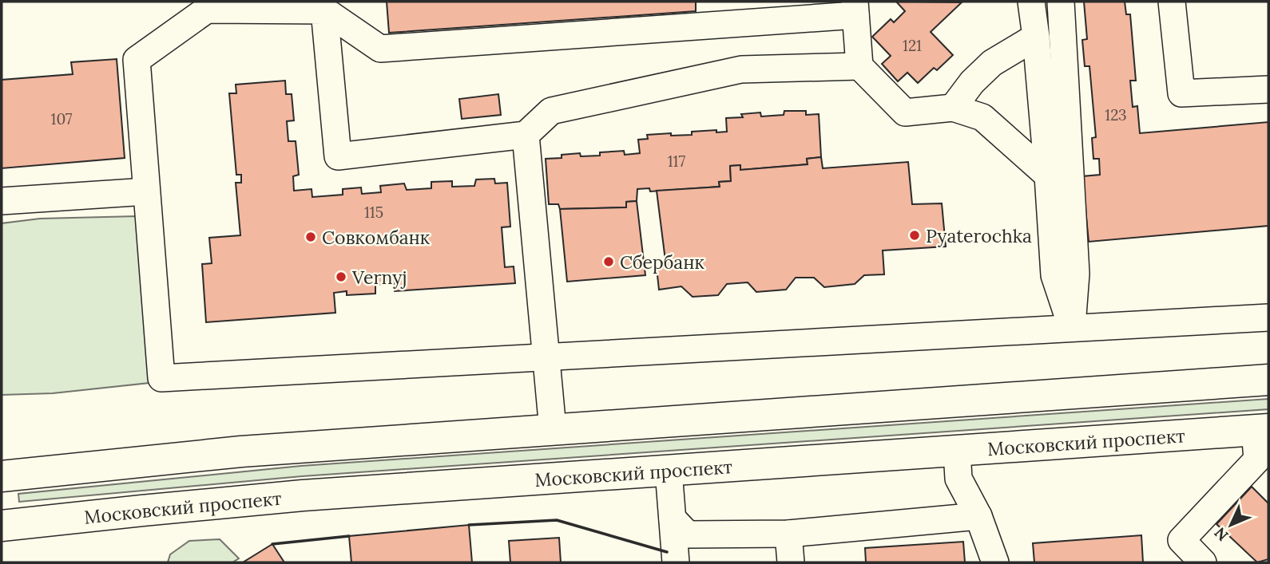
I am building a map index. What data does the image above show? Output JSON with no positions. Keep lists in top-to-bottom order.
{
  "streets": {
    "main road": ["Московский проспект"]
  },
  "places": [
    "Pyaterochka",
    "Совкомбанк",
    "Сбербанк",
    "Vernyj"
  ],
  "house_numbers": [
    "121",
    "123",
    "107",
    "117",
    "115"
  ],
  "north": "bottom left"
}
